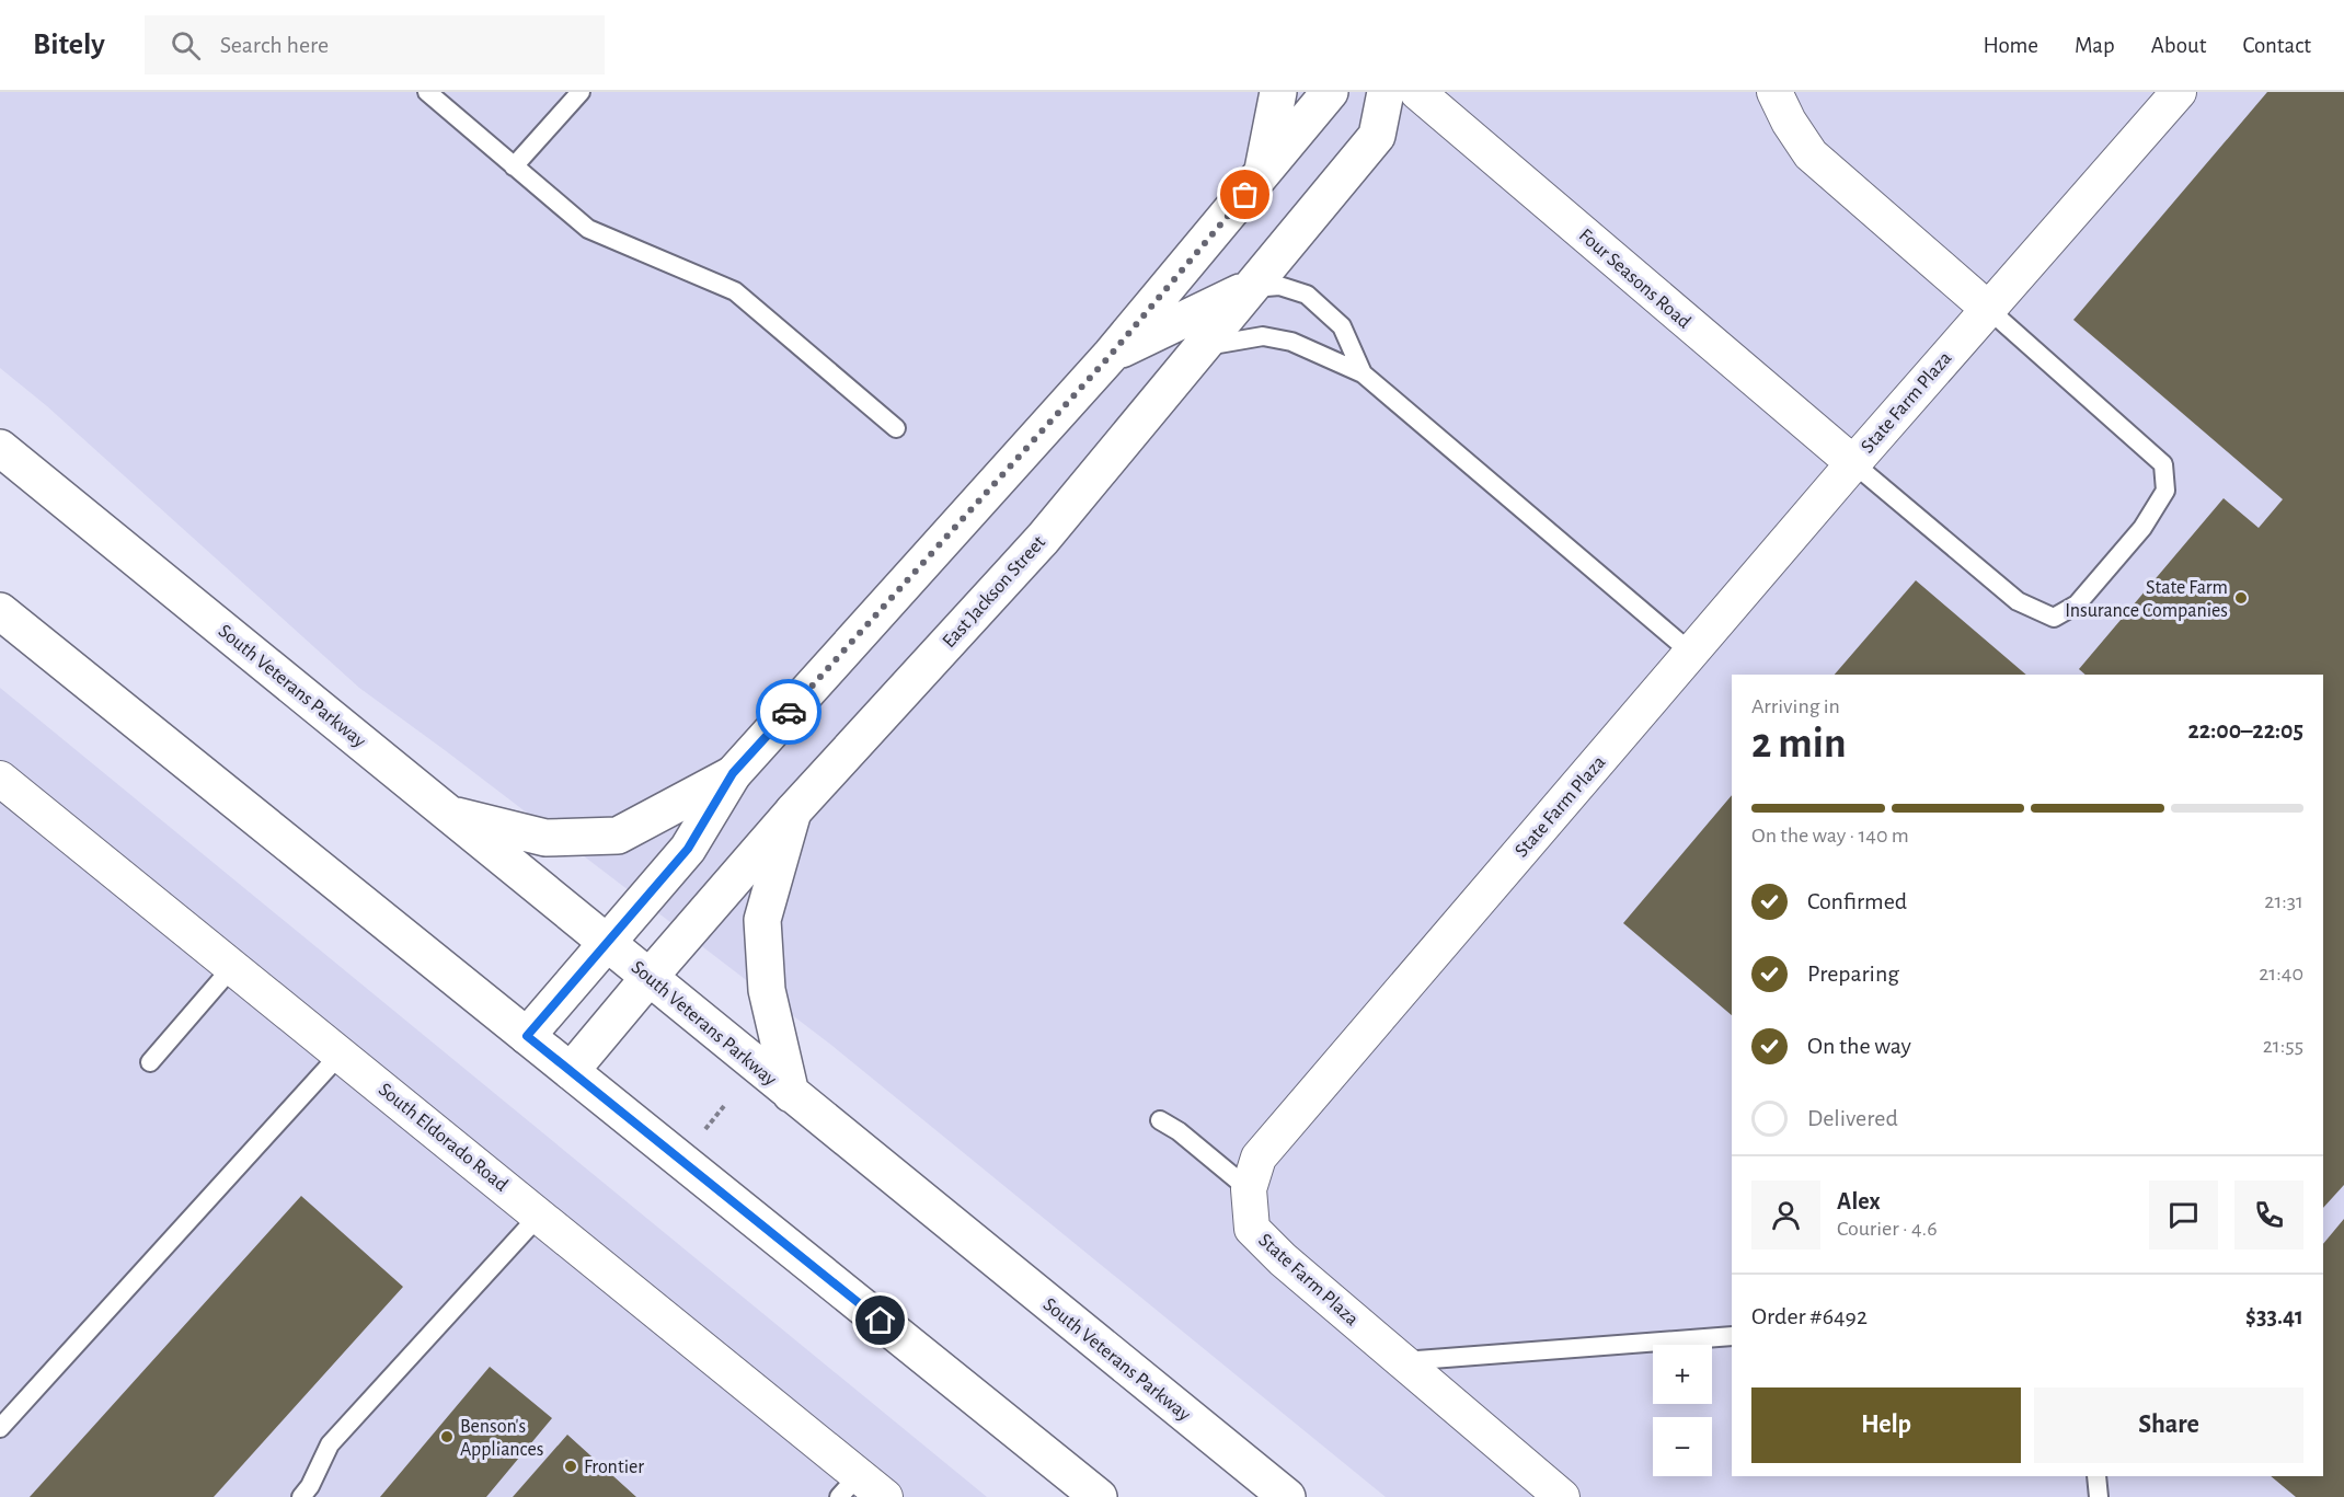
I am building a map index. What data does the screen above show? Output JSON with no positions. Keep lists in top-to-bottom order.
{
  "streets": {
    "main road": ["East Jackson Street", "South Veterans Parkway"],
    "street": ["Four Seasons Road", "State Farm Plaza", "South Eldorado Road"]
  },
  "crossings": [
    ["Four Seasons Road", "State Farm Plaza"],
    ["East Jackson Street", "South Veterans Parkway"]
  ],
  "places": ["State Farm Insurance Companies", "Benson's Appliances", "Frontier"],
  "page": {
    "header": "Bitely",
    "search": "Search here",
    "nav": [
      "Home",
      "Map",
      "About",
      "Contact"
    ],
    "heading": ["2 min", "Arriving in", "22:00–22:05"],
    "panel": [
      "Alex",
      "Courier · 4.6",
      "Order #6492",
      "$33.41"
    ],
    "bar": "On the way · 140 m",
    "list": [
      ["Confirmed", "21:31"],
      ["Preparing", "21:40"],
      ["On the way", "21:55"],
      "Delivered"
    ],
    "map_buttons": ["+", "−"],
    "buttons": ["Help", "Share"]
  }
}
